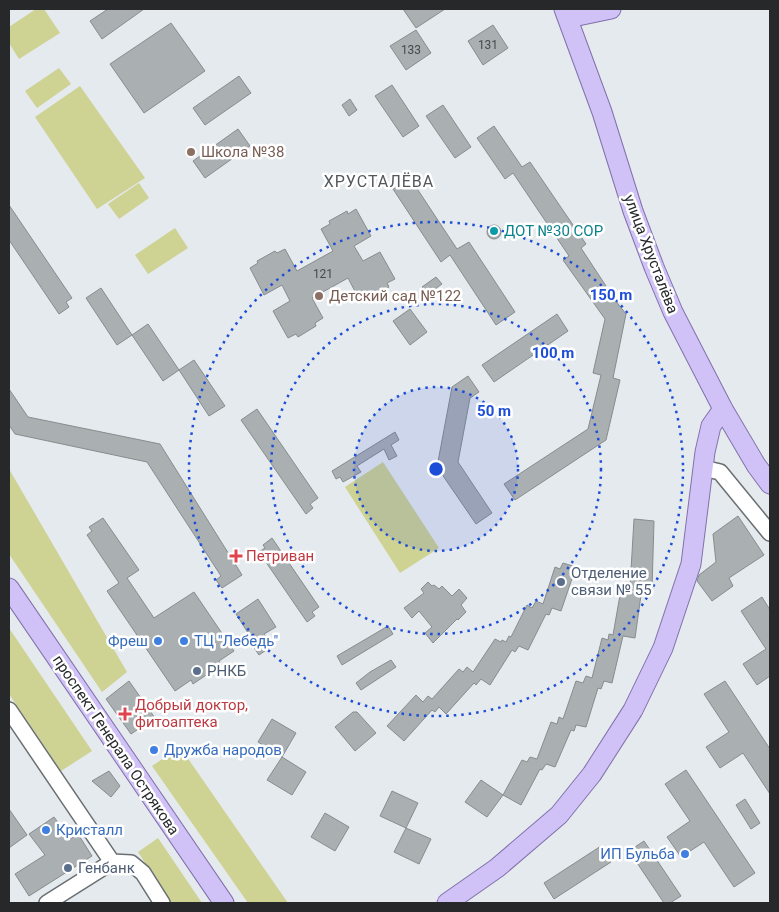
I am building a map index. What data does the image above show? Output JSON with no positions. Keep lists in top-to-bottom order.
{
  "streets": {
    "main road": ["улица Хрусталёва", "проспект Генерала Острякова"]
  },
  "districts": ["ХРУСТАЛЁВА"],
  "places": {
    "other": [
      "Школа №38",
      "ДОТ №30 СОР",
      "Детский сад №122",
      "Отделение связи № 55",
      "Фреш",
      "ТЦ \"Лебедь\"",
      "РНКБ",
      "Дружба народов",
      "Кристалл",
      "ИП Бульба",
      "Генбанк"
    ],
    "health": ["Петриван", "Добрый доктор, фитоаптека"]
  },
  "house_numbers": ["131", "133", "121"],
  "rings": ["150 m", "100 m", "50 m"]
}
